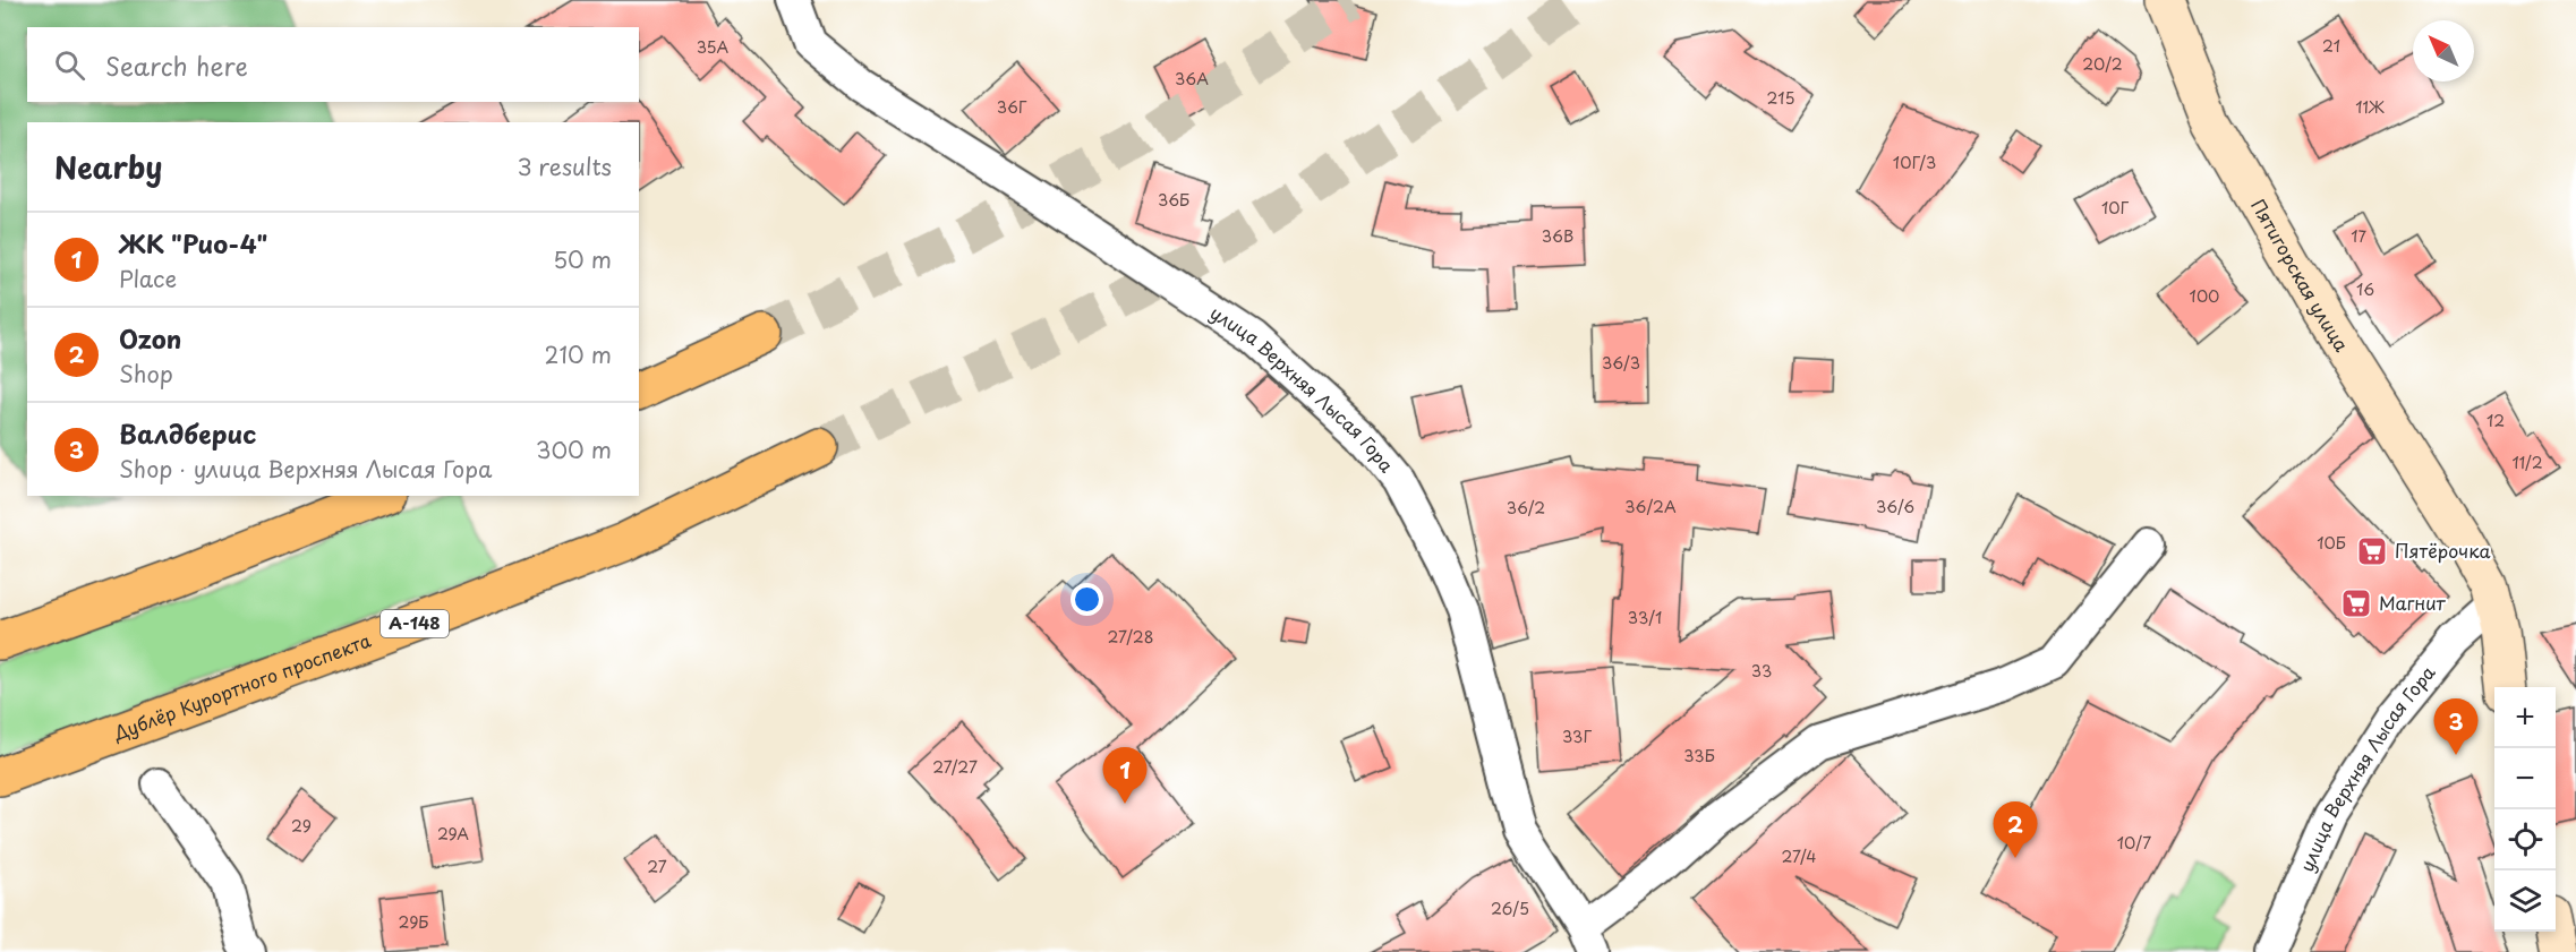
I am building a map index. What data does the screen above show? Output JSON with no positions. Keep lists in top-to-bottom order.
{
  "streets": {
    "main road": ["А-148", "Дублёр Курортного проспекта"],
    "street": ["Пятигорская улица", "улица Верхняя Лысая Гора"]
  },
  "crossings": [
    ["Пятигорская улица", "улица Верхняя Лысая Гора"]
  ],
  "places": {
    "supermarket": ["Пятёрочка", "Магнит"]
  },
  "house_numbers": [
    "21",
    "35А",
    "20/2",
    "36А",
    "215",
    "36Г",
    "11Ж",
    "10Г/3",
    "36Б",
    "10Г",
    "36В",
    "17",
    "16",
    "100",
    "36/3",
    "12",
    "11/2",
    "36/2А",
    "36/6",
    "36/2",
    "10Б",
    "33/1",
    "27/28",
    "33",
    "33Г",
    "33Б",
    "27/27",
    "29",
    "29А",
    "10/7",
    "27/4",
    "27",
    "26/5",
    "29Б"
  ],
  "north": "top left",
  "page": {
    "search": "Search here",
    "heading": ["Nearby", "3 results"],
    "list": [
      {
        "mark": "1",
        "name": "ЖК \"Рио-4\"",
        "note": "Place",
        "value": "50 m"
      },
      {
        "mark": "2",
        "name": "Ozon",
        "note": "Shop",
        "value": "210 m"
      },
      {
        "mark": "3",
        "name": "Валдберис",
        "note": "Shop · улица Верхняя Лысая Гора",
        "value": "300 m"
      }
    ],
    "map_buttons": ["+", "−"],
    "pins": ["3", "1", "2"]
  }
}
